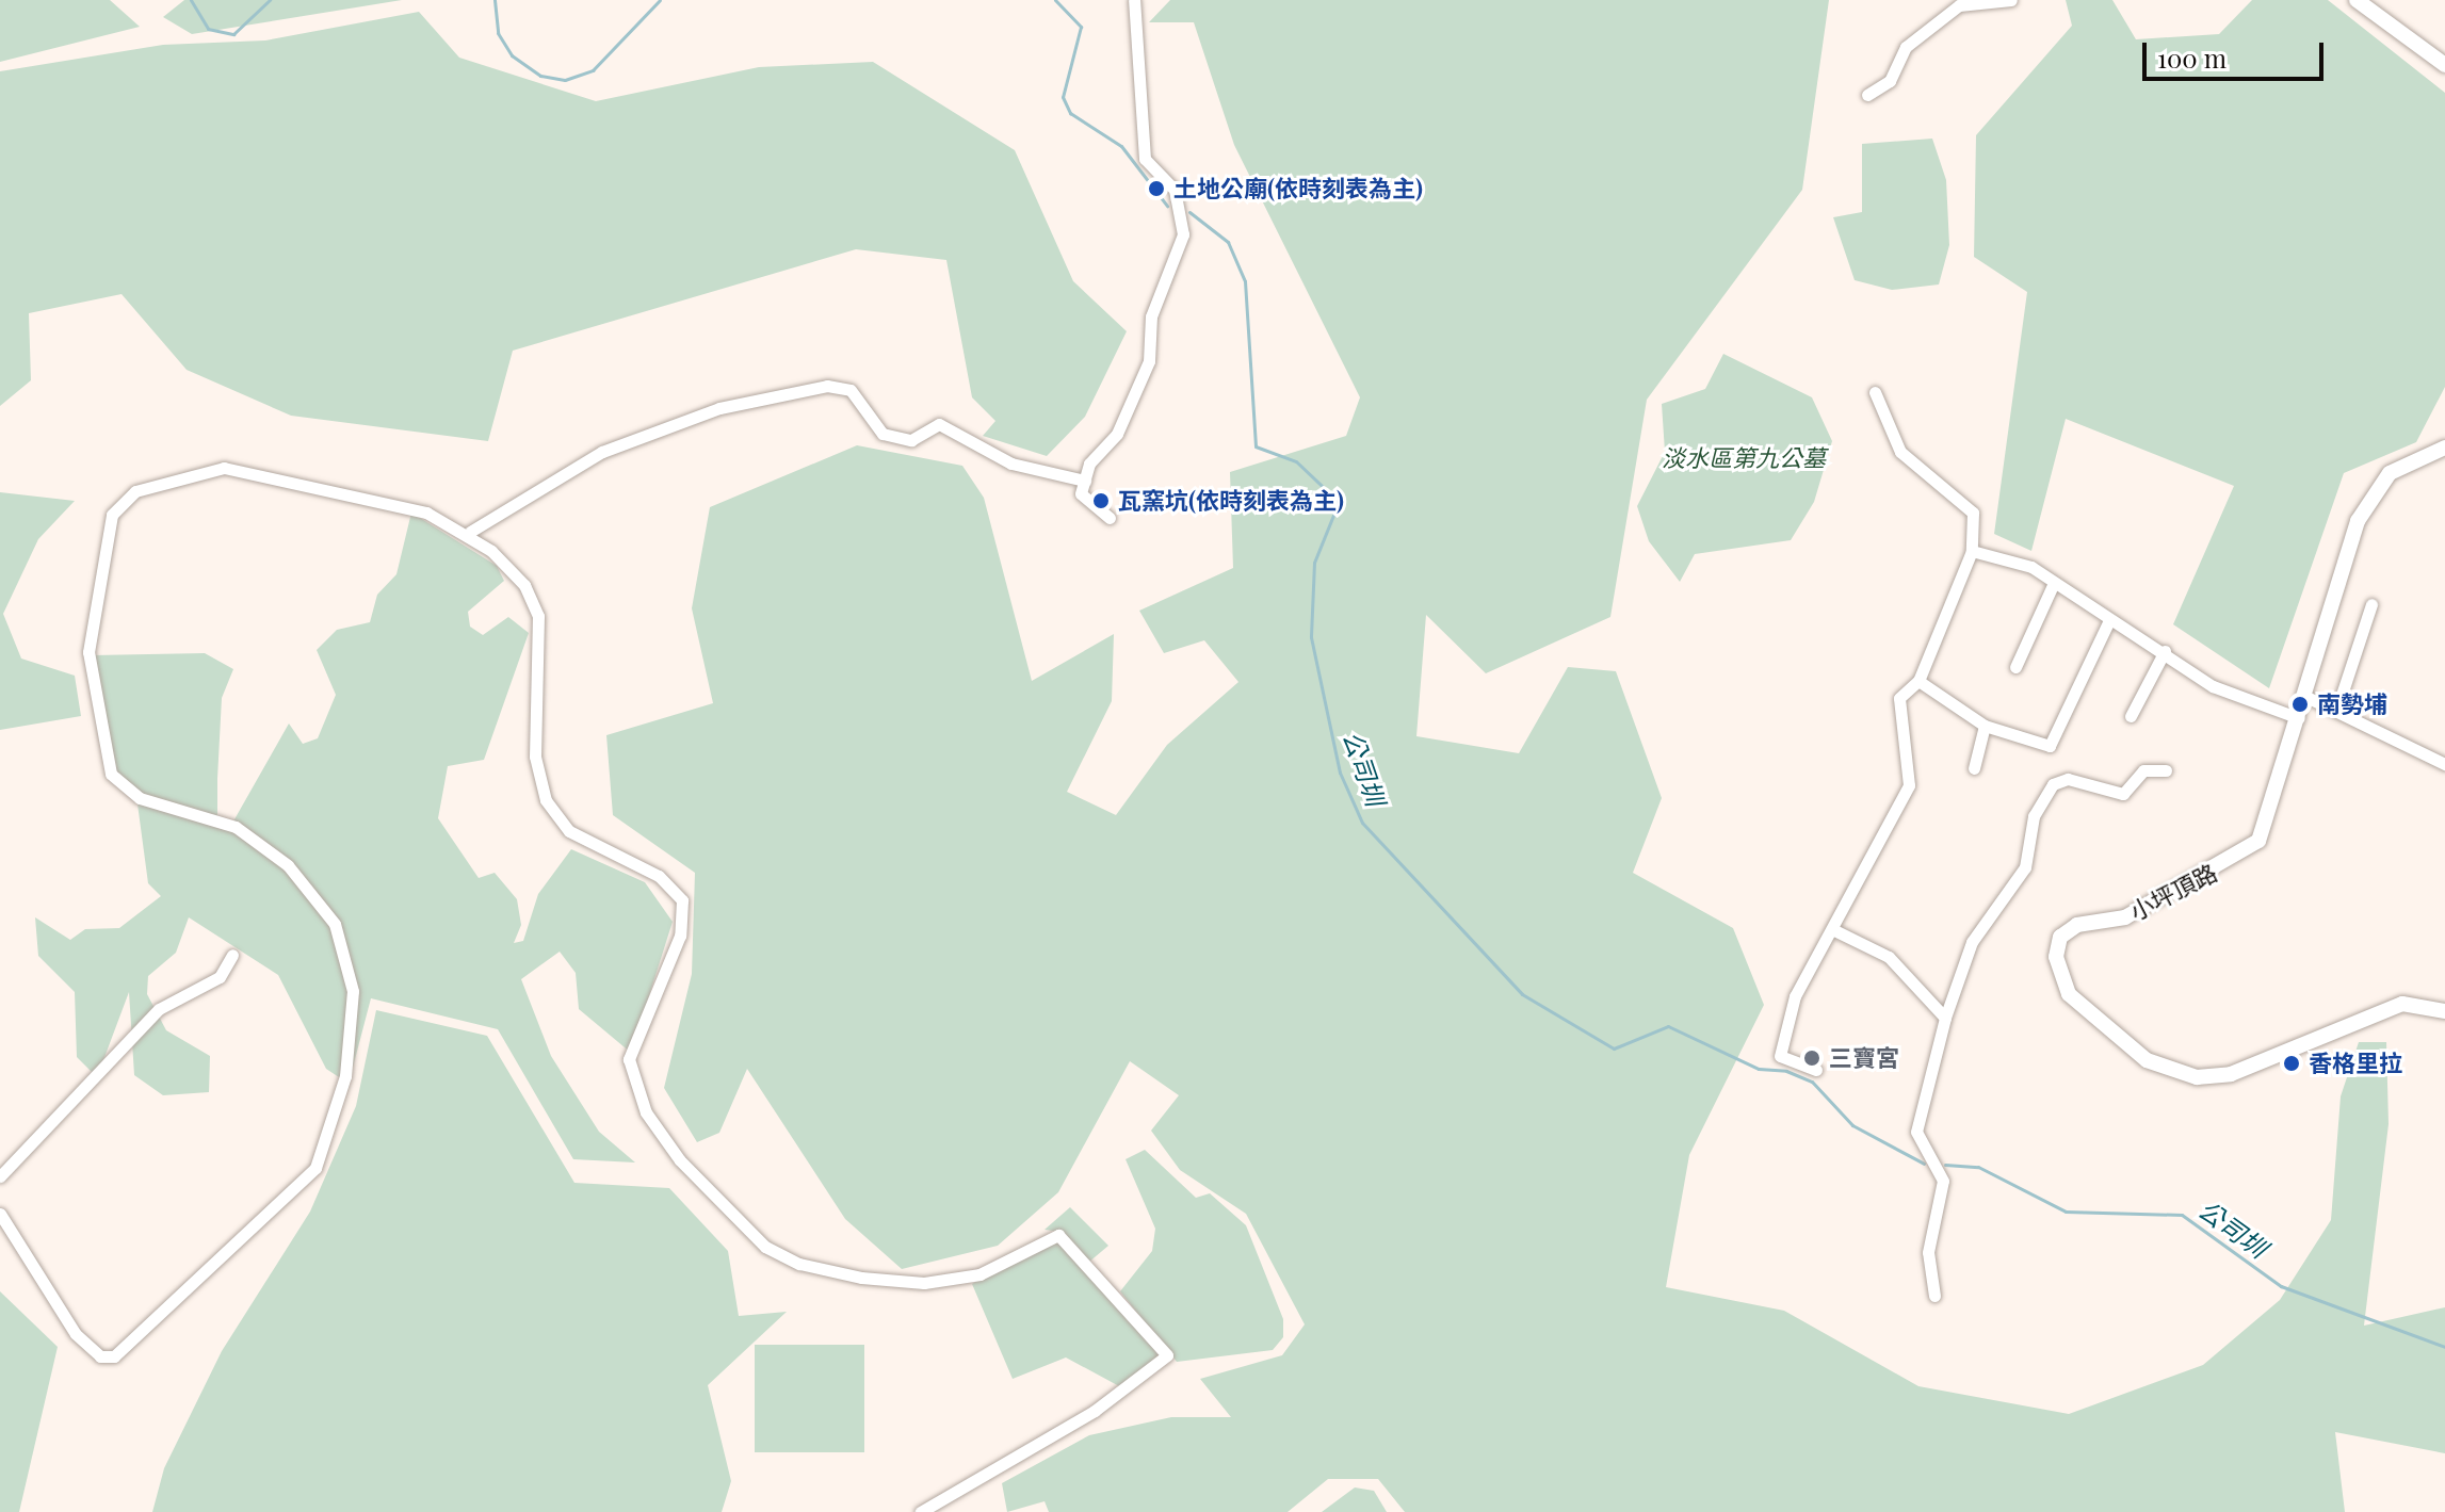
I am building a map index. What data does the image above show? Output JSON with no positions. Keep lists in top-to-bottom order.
{
  "streets": {
    "street": ["小坪頂路"]
  },
  "water": ["公司圳"],
  "parks": ["淡水區第九公墓"],
  "places": [
    "土地公廟(依時刻表為主)",
    "瓦窯坑(依時刻表為主)",
    "南勢埔",
    "三寶宮",
    "香格里拉"
  ],
  "scale_bar": "100 m"
}
